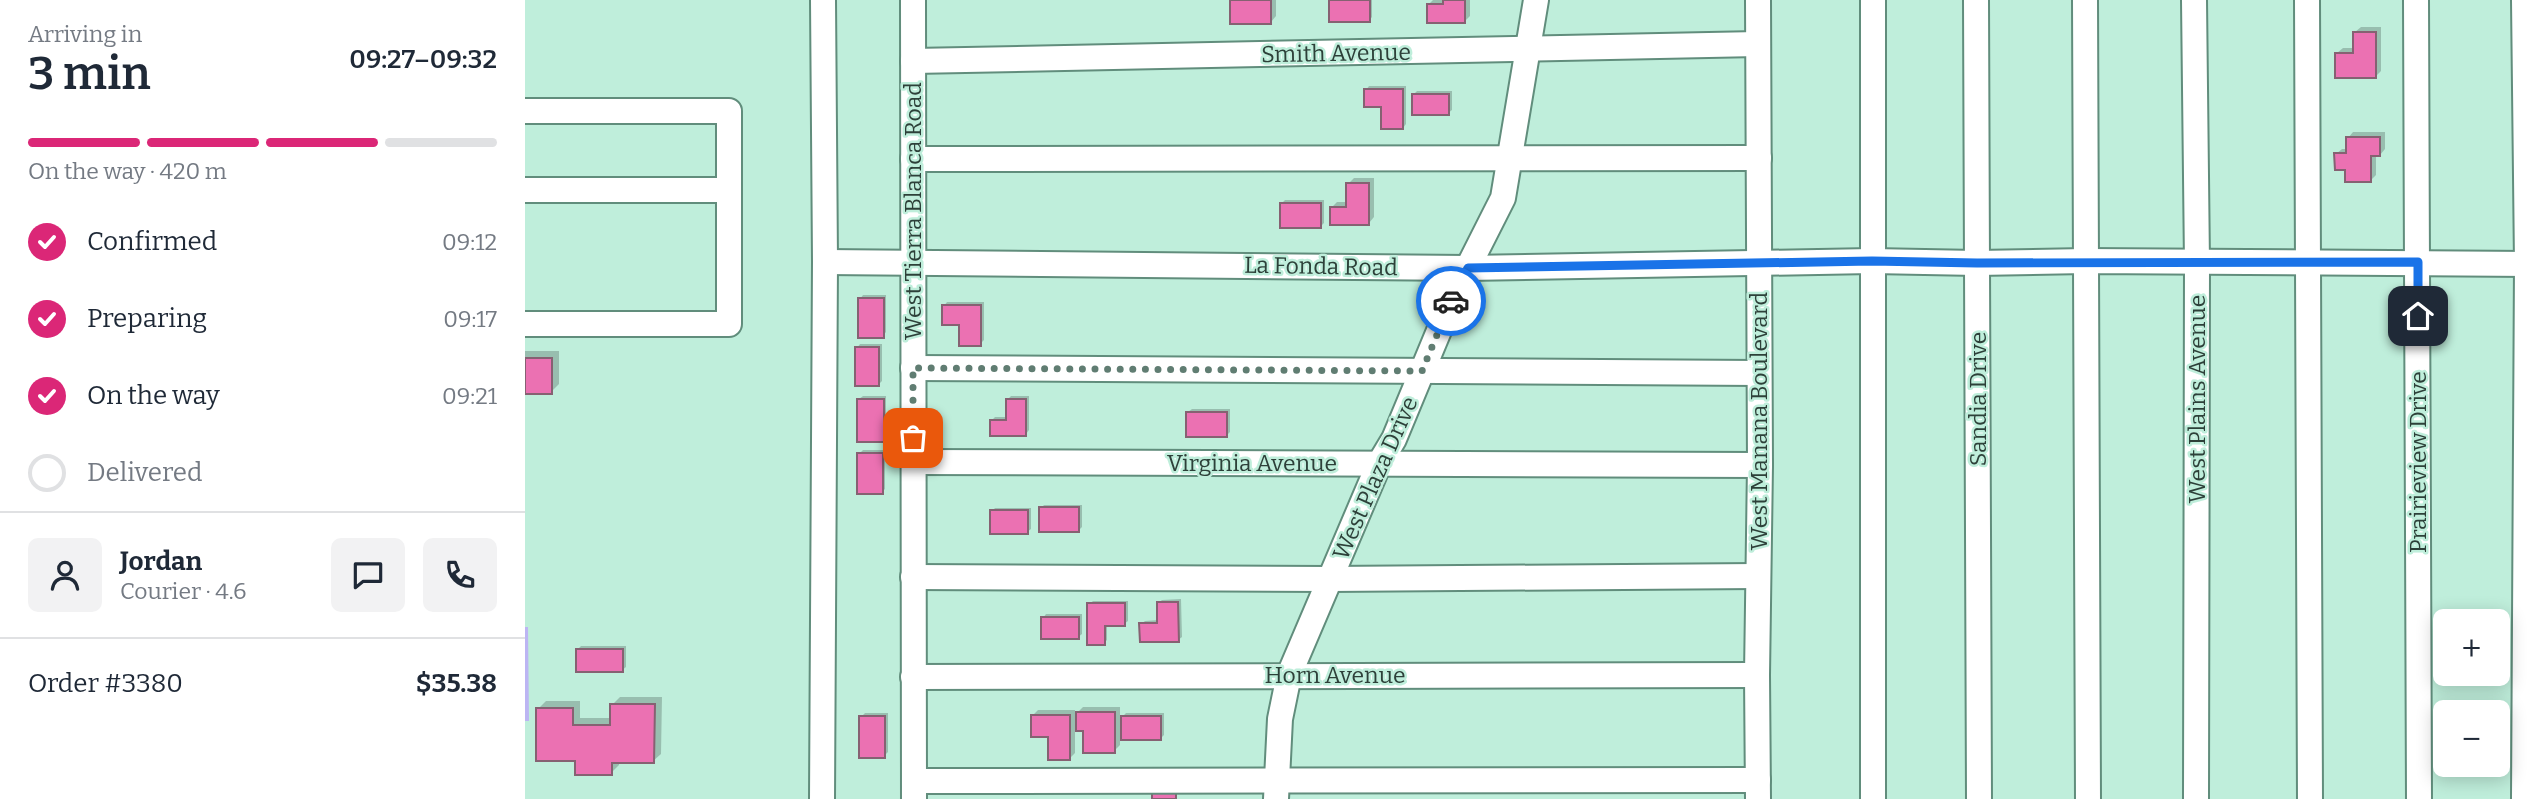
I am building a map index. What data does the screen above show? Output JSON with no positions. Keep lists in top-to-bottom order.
{
  "streets": {
    "street": [
      "Smith Avenue",
      "West Tierra Blanca Road",
      "La Fonda Road",
      "Sandia Drive",
      "West Plains Avenue",
      "West Manana Boulevard",
      "Prairieview Drive",
      "Virginia Avenue",
      "West Plaza Drive",
      "Horn Avenue"
    ]
  },
  "crossings": [
    ["Smith Avenue", "West Tierra Blanca Road"],
    ["Smith Avenue", "West Manana Boulevard"],
    ["Smith Avenue", "West Plaza Drive"],
    ["West Tierra Blanca Road", "La Fonda Road"],
    ["West Tierra Blanca Road", "Virginia Avenue"],
    ["West Tierra Blanca Road", "Horn Avenue"],
    ["La Fonda Road", "Sandia Drive"],
    ["La Fonda Road", "West Plains Avenue"],
    ["La Fonda Road", "West Manana Boulevard"],
    ["La Fonda Road", "Prairieview Drive"],
    ["La Fonda Road", "West Plaza Drive"],
    ["West Manana Boulevard", "Virginia Avenue"],
    ["West Manana Boulevard", "Horn Avenue"],
    ["Virginia Avenue", "West Plaza Drive"],
    ["West Plaza Drive", "Horn Avenue"]
  ],
  "page": {
    "heading": ["3 min", "Arriving in", "09:27–09:32"],
    "panel": [
      "Jordan",
      "Courier · 4.6",
      "Order #3380",
      "$35.38"
    ],
    "bar": "On the way · 420 m",
    "list": [
      ["Confirmed", "09:12"],
      ["Preparing", "09:17"],
      ["On the way", "09:21"],
      "Delivered"
    ],
    "map_buttons": ["+", "−"]
  }
}
